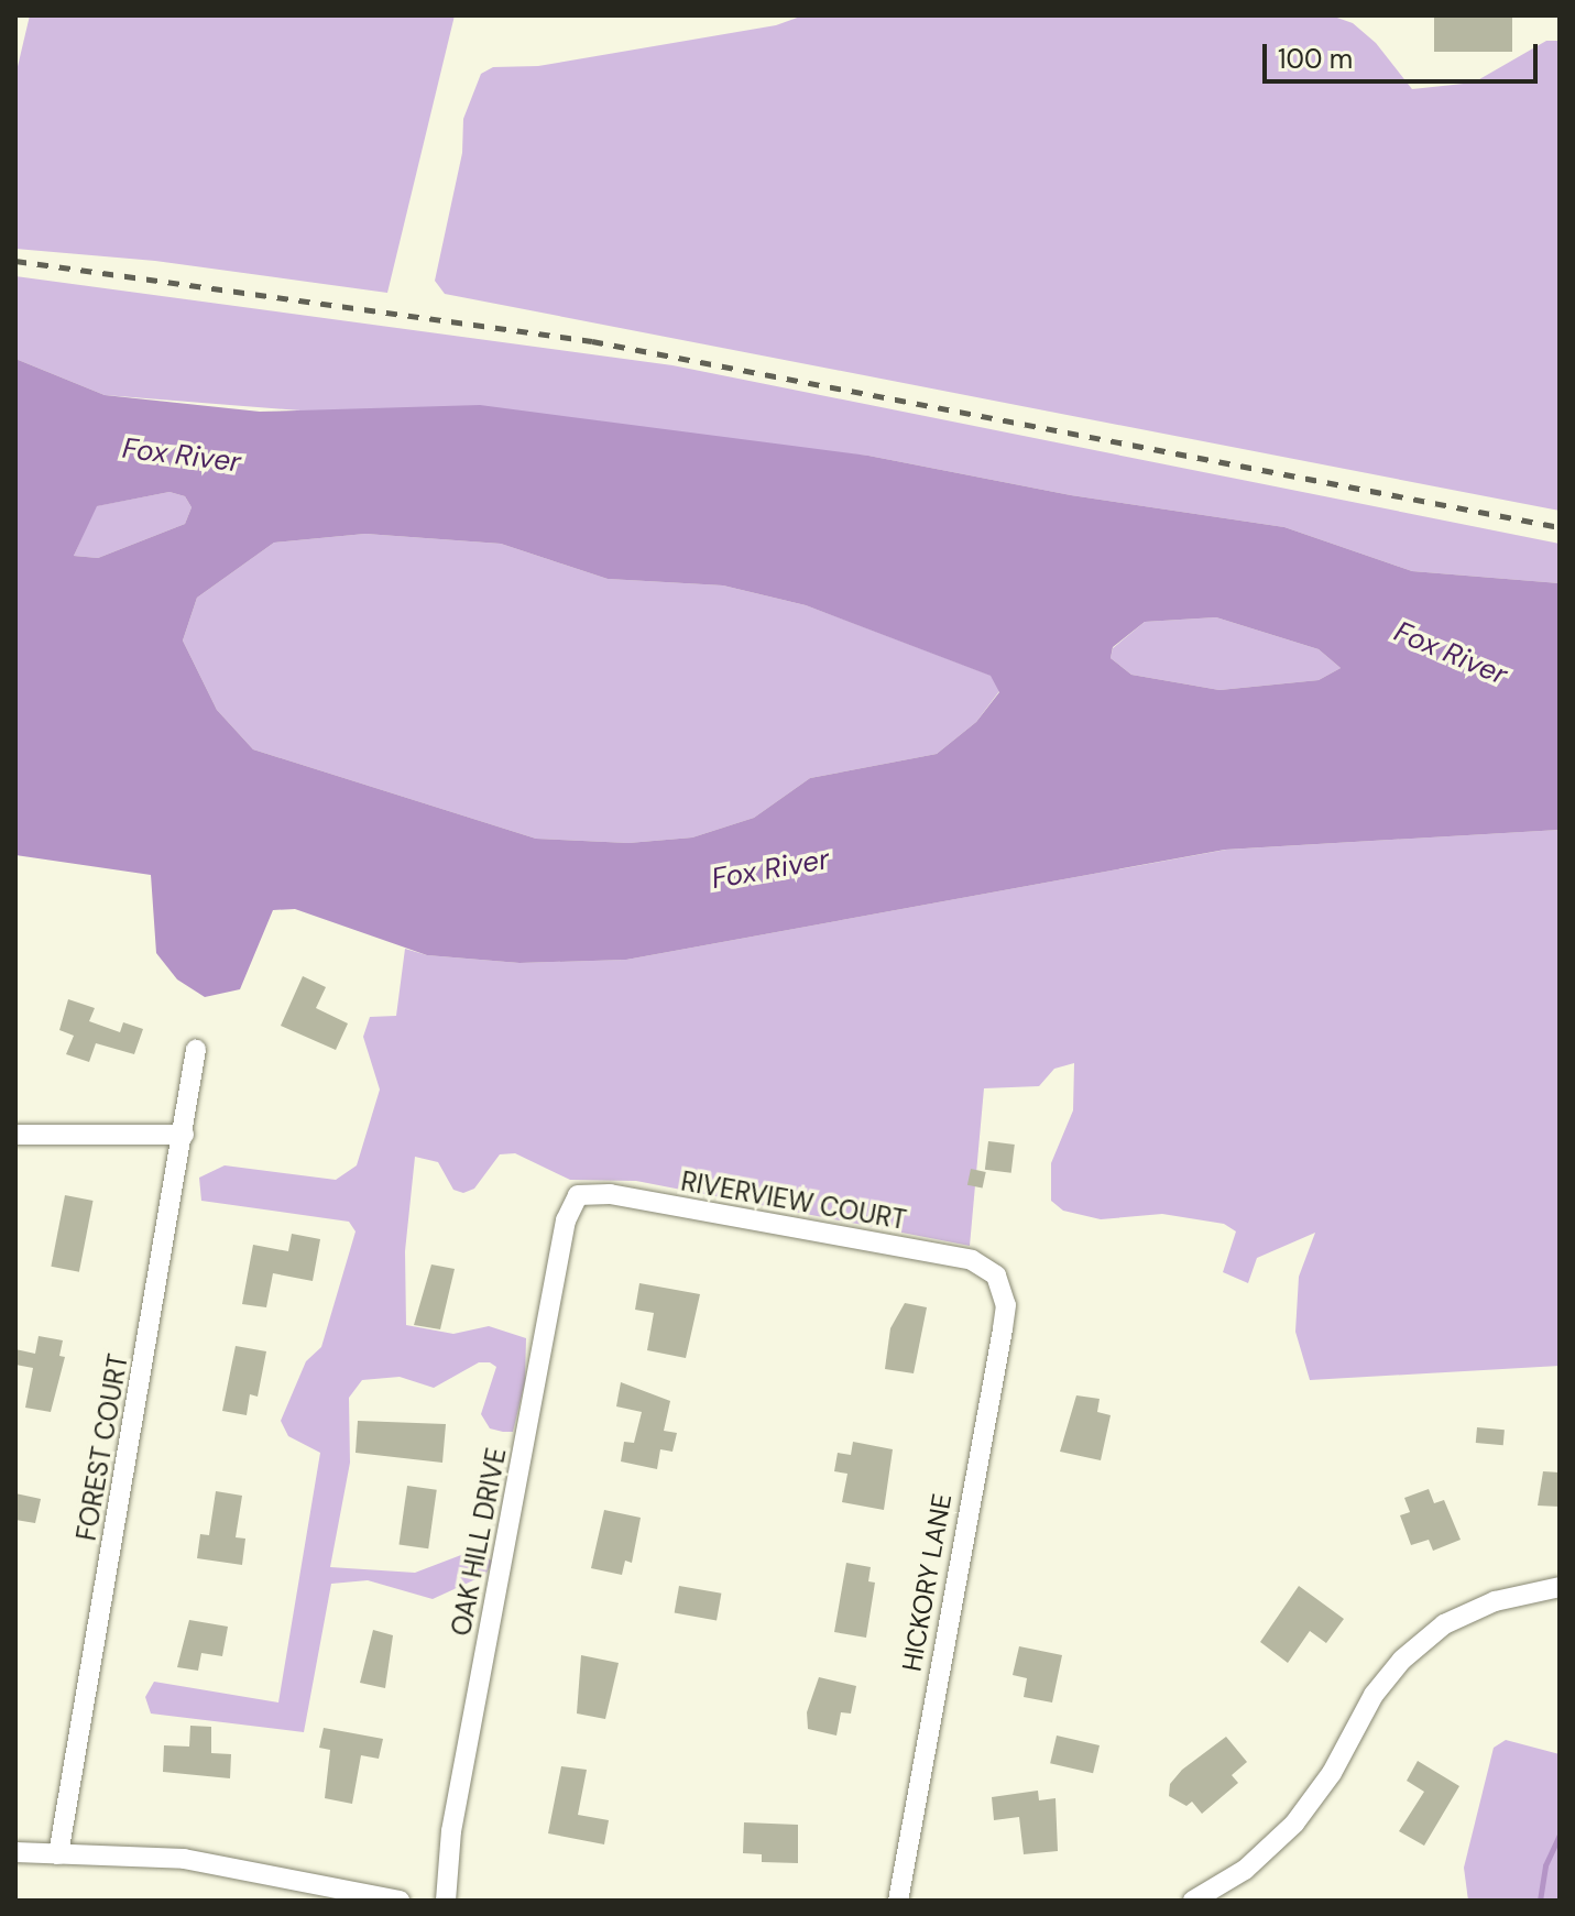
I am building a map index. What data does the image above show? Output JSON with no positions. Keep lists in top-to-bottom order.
{
  "streets": {
    "street": [
      "RIVERVIEW COURT",
      "FOREST COURT",
      "OAK HILL DRIVE",
      "HICKORY LANE"
    ]
  },
  "crossings": [
    ["RIVERVIEW COURT", "OAK HILL DRIVE"],
    ["RIVERVIEW COURT", "HICKORY LANE"]
  ],
  "water": ["Fox River"],
  "scale_bar": "100 m"
}
